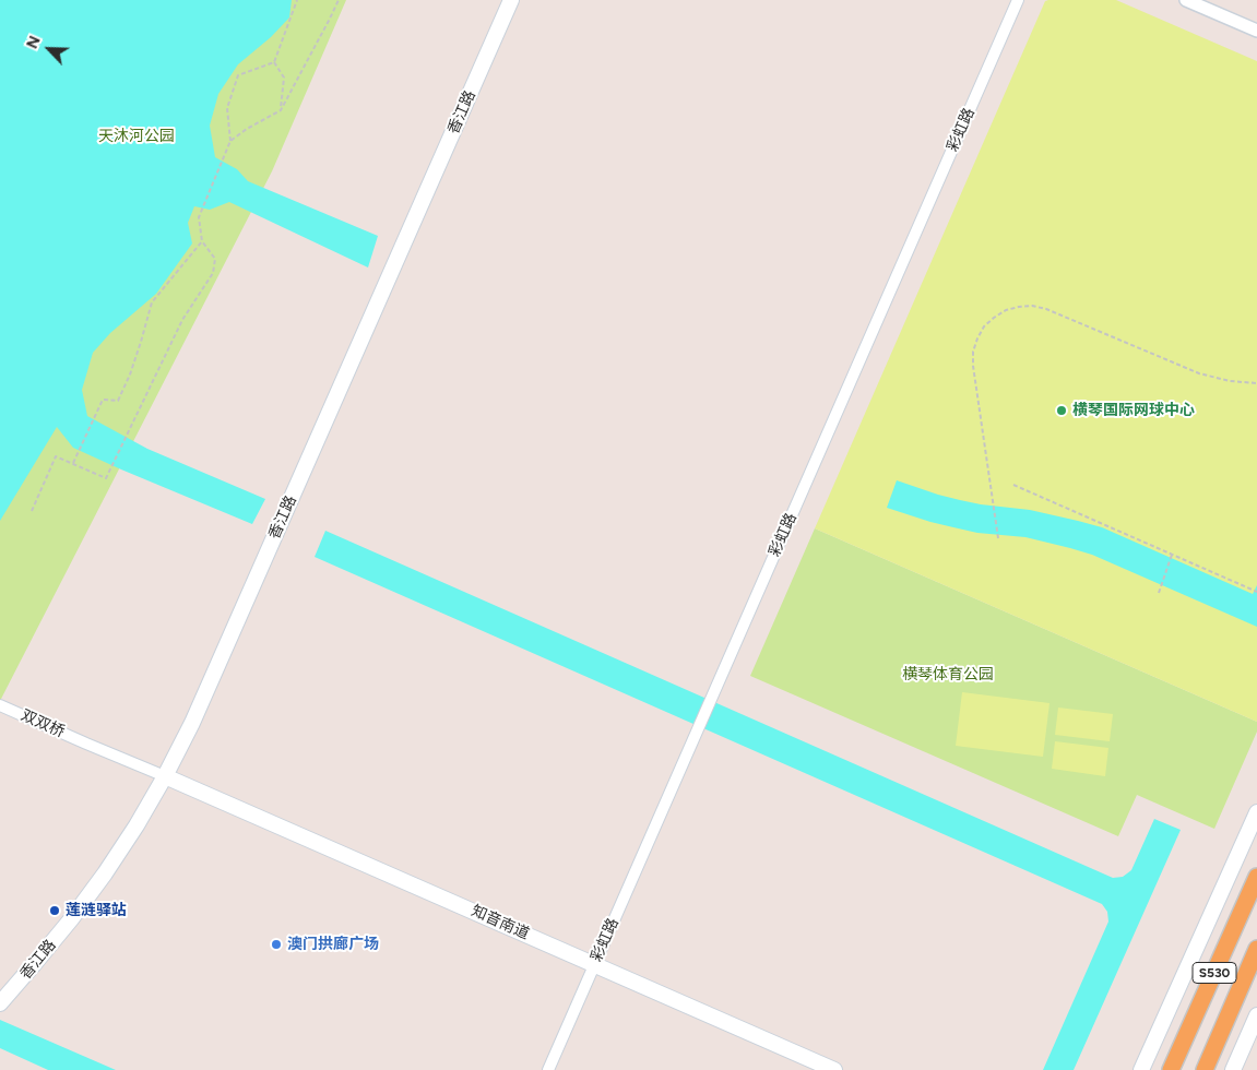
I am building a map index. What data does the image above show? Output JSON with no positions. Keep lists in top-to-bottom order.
{
  "streets": {
    "main road": ["香江路", "知音南道", "S530"],
    "street": ["彩虹路", "双双桥"]
  },
  "crossings": [
    ["香江路", "双双桥"],
    ["香江路", "知音南道"],
    ["彩虹路", "知音南道"],
    ["双双桥", "知音南道"]
  ],
  "parks": ["天沐河公园", "横琴体育公园"],
  "places": ["横琴国际网球中心", "莲涟驿站", "澳门拱廊广场"],
  "north": "top left"
}
